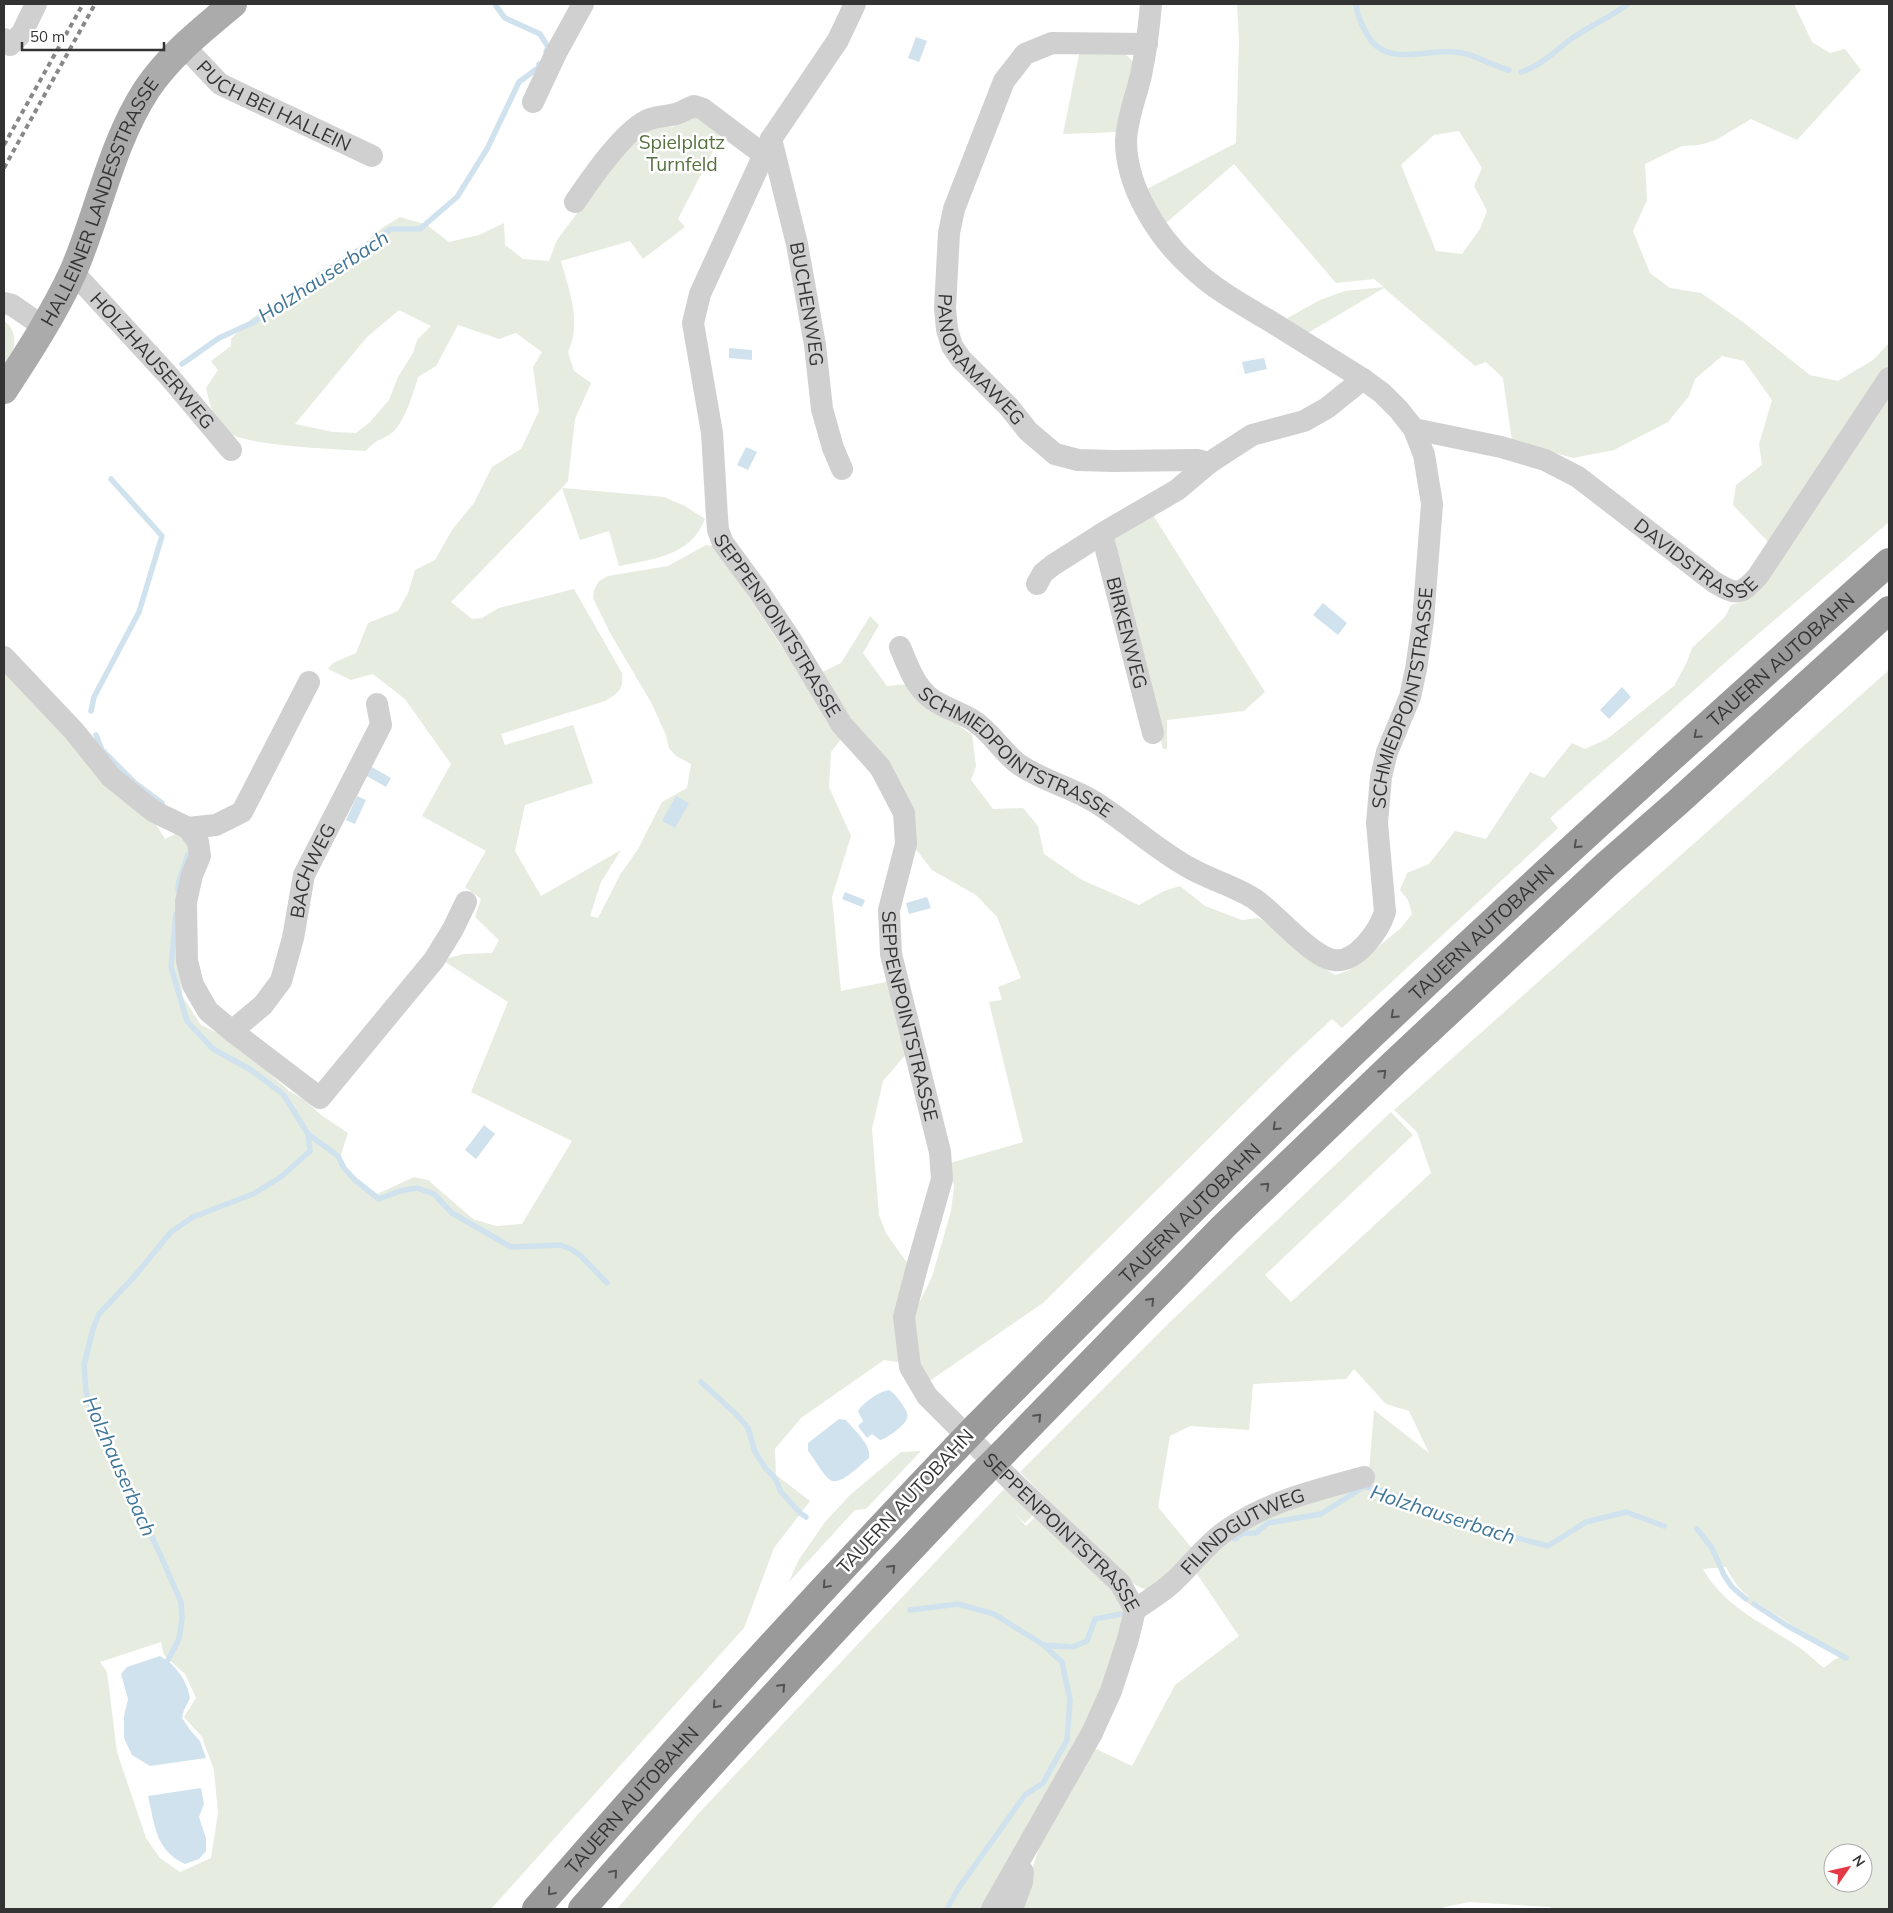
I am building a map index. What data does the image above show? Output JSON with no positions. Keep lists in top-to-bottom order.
{
  "streets": {
    "highway": ["TAUERN AUTOBAHN"],
    "main road": ["HALLEINER LANDESSTRASSE"],
    "street": [
      "PUCH BEI HALLEIN",
      "BUCHENWEG",
      "PANORAMAWEG",
      "HOLZHAUSERWEG",
      "DAVIDSTRASSE",
      "SEPPENPOINTSTRASSE",
      "BIRKENWEG",
      "SCHMIEDPOINTSTRASSE",
      "BACHWEG",
      "FILINDGUTWEG"
    ]
  },
  "crossings": [
    ["PUCH BEI HALLEIN", "HALLEINER LANDESSTRASSE"],
    ["HALLEINER LANDESSTRASSE", "HOLZHAUSERWEG"],
    ["BUCHENWEG", "SEPPENPOINTSTRASSE"],
    ["PANORAMAWEG", "SCHMIEDPOINTSTRASSE"],
    ["DAVIDSTRASSE", "SCHMIEDPOINTSTRASSE"],
    ["SEPPENPOINTSTRASSE", "FILINDGUTWEG"]
  ],
  "water": ["Holzhauserbach"],
  "parks": ["Spielplatz Turnfeld"],
  "scale_bar": "50 m",
  "north": "top right"
}
